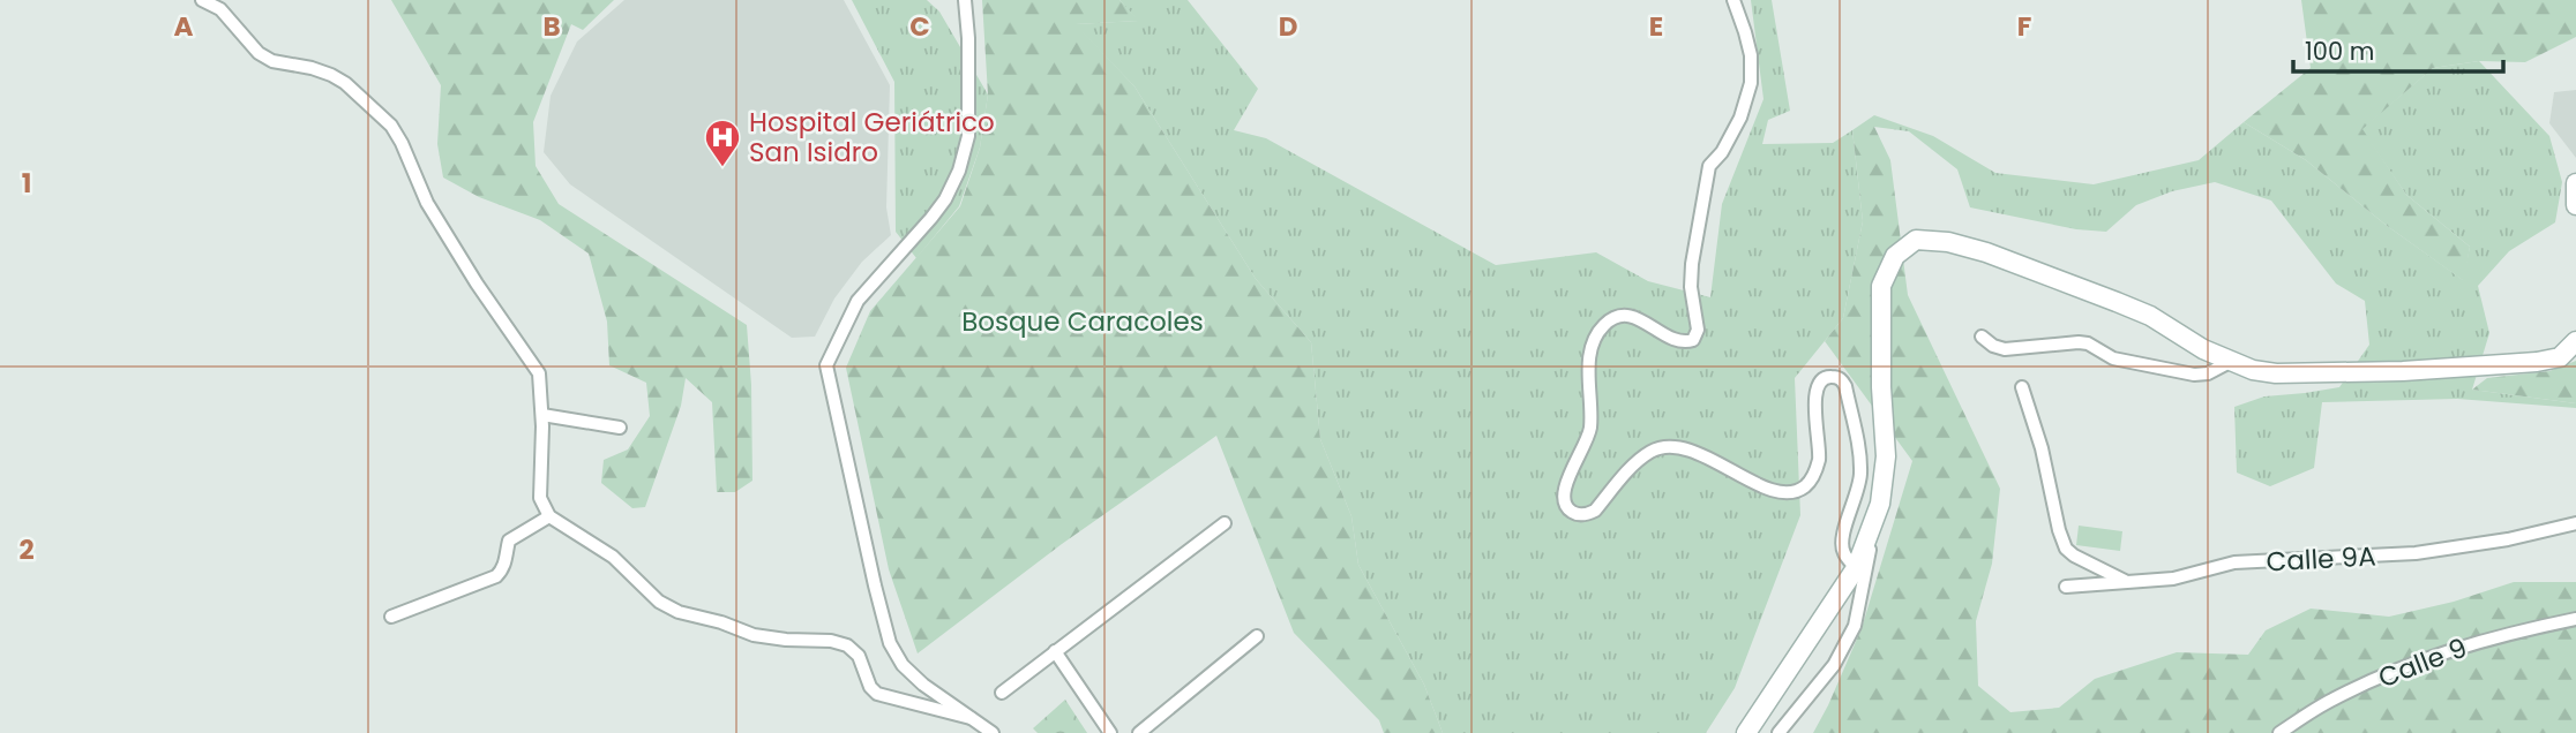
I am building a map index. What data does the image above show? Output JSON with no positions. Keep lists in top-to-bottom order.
{
  "streets": {
    "street": ["Calle 9A", "Calle 9"]
  },
  "parks": ["Bosque Caracoles"],
  "places": {
    "hospital": ["Hospital Geriátrico San Isidro"]
  },
  "scale_bar": "100 m",
  "grid": {
    "columns": [
      "A",
      "B",
      "C",
      "D",
      "E",
      "F"
    ],
    "rows": ["1", "2"]
  }
}
